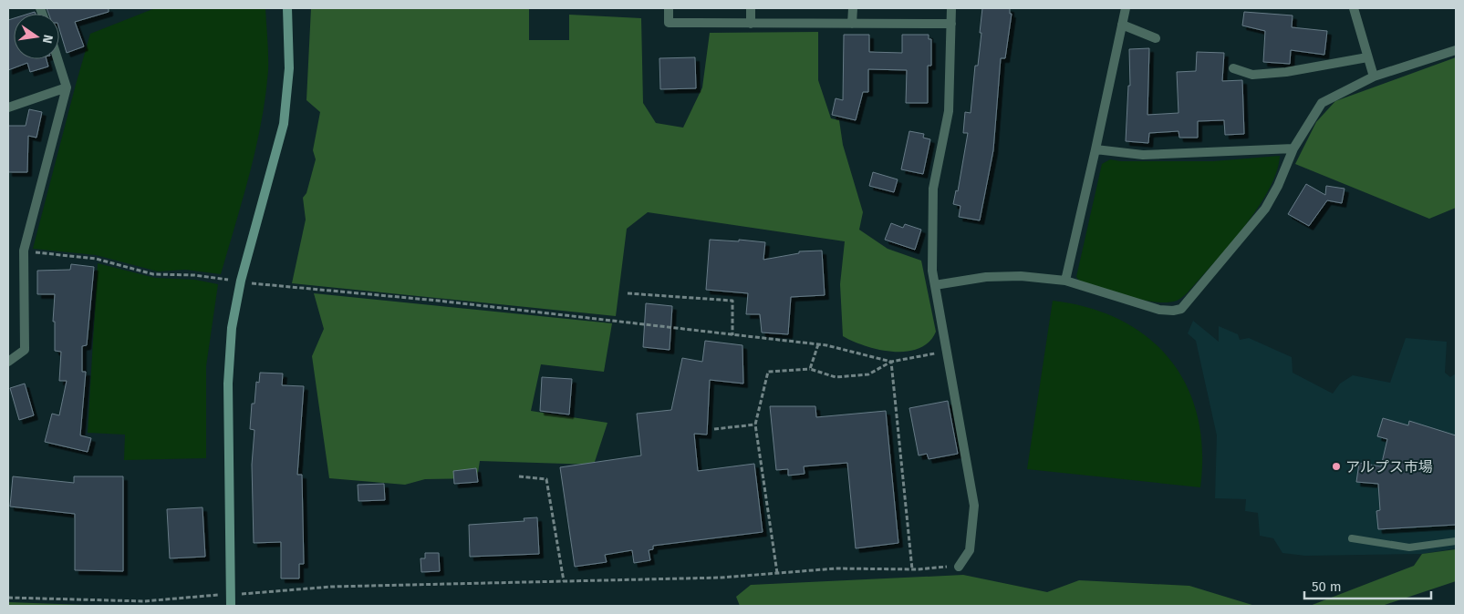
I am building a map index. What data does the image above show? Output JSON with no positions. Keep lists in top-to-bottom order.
{
  "places": ["アルプス市場"],
  "scale_bar": "50 m",
  "north": "right"
}
